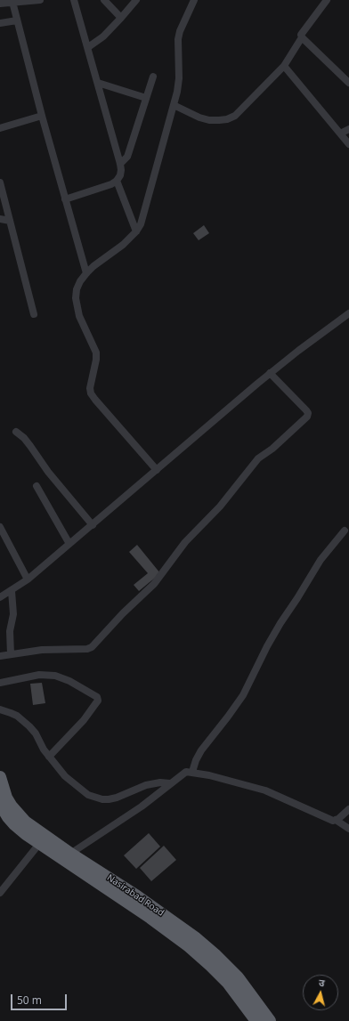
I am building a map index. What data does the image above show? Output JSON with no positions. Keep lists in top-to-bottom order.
{
  "streets": {
    "highway": ["Nasirabad Road"]
  },
  "scale_bar": "50 m",
  "north": "top"
}
